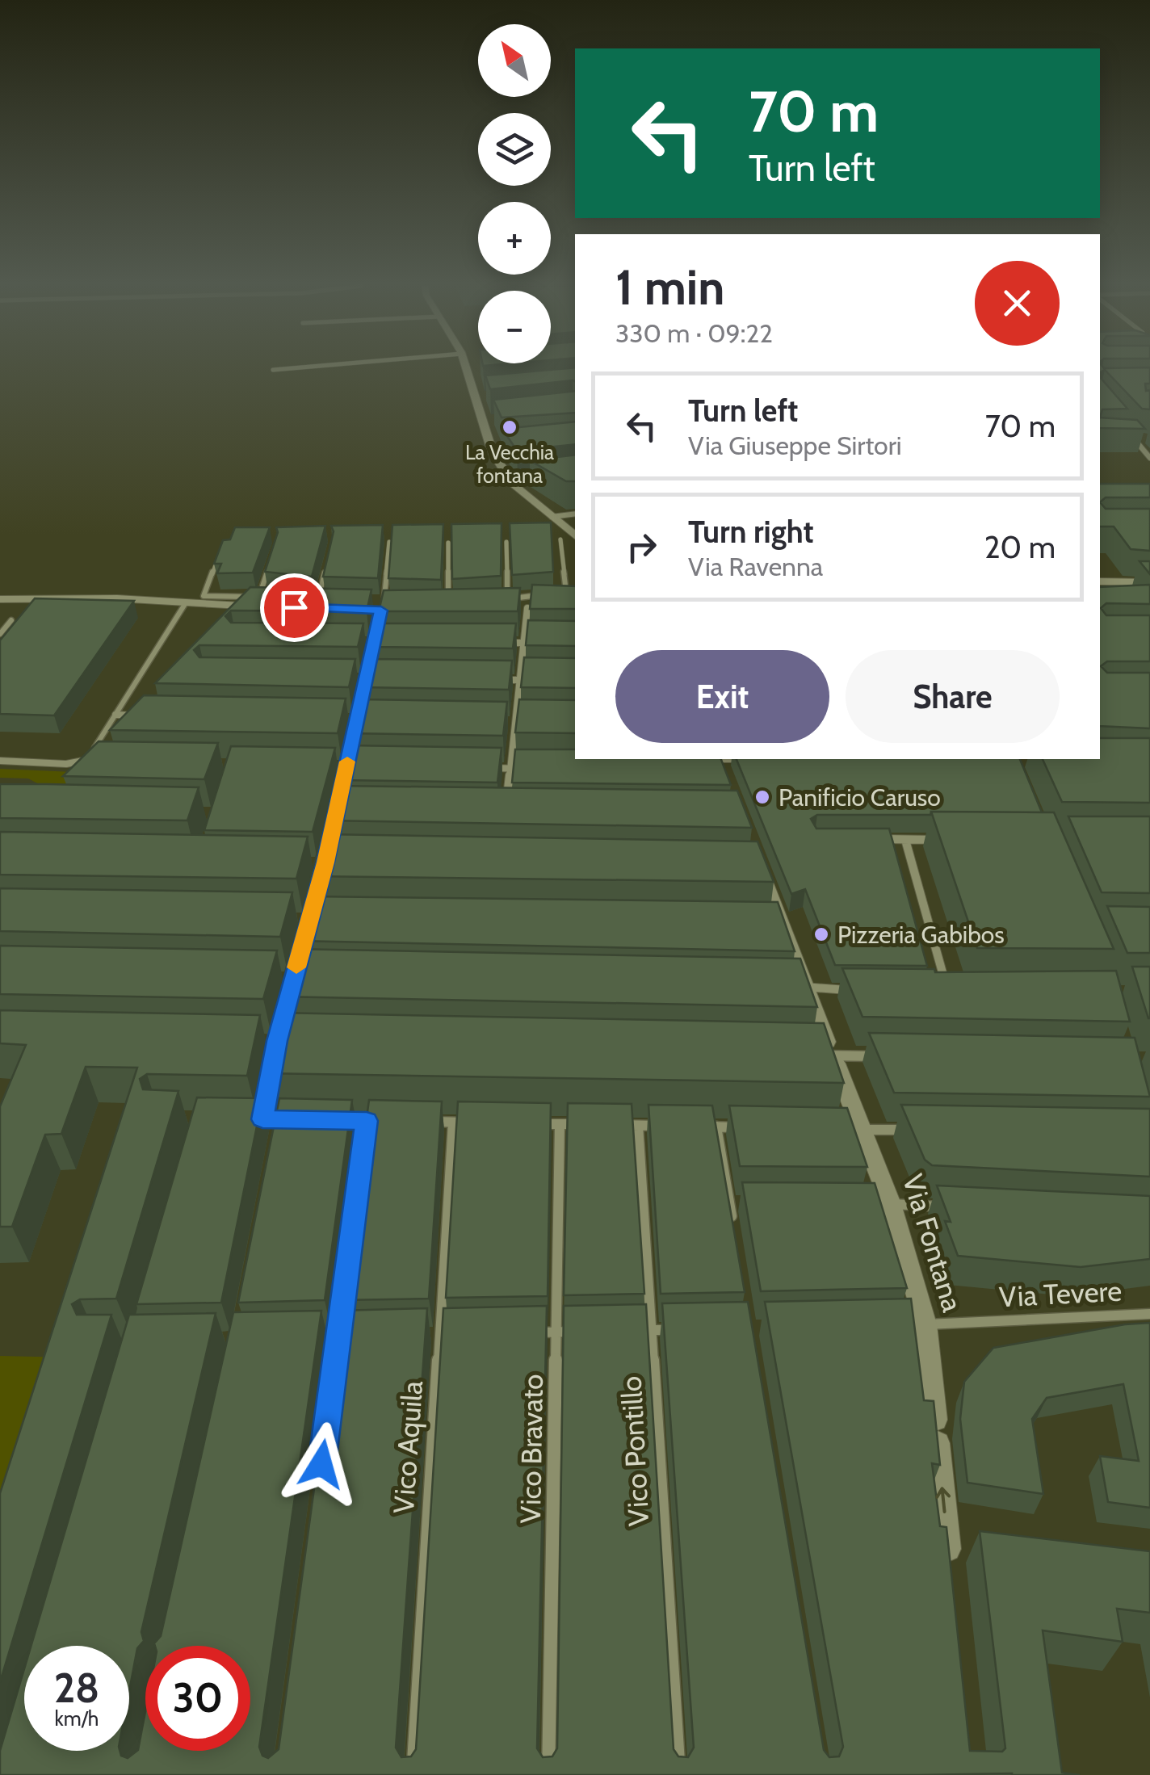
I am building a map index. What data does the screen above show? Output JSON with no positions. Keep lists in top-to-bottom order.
{
  "streets": {
    "street": [
      "Via Fontana",
      "Via Tevere",
      "Vico Aquila",
      "Vico Bravato",
      "Vico Pontillo"
    ]
  },
  "crossings": [
    ["Via Fontana", "Via Tevere"]
  ],
  "places": ["La Vecchia fontana", "Panificio Caruso", "Pizzeria Gabibos"],
  "north": "top left",
  "page": {
    "map_buttons": ["+", "−"],
    "turn": ["70 m", "Turn left"],
    "heading": ["1 min", "330 m · 09:22"],
    "list": [
      {
        "name": "Turn left",
        "note": "Via Giuseppe Sirtori",
        "value": "70 m"
      },
      {
        "name": "Turn right",
        "note": "Via Ravenna",
        "value": "20 m"
      }
    ],
    "buttons": ["Exit", "Share"],
    "speed": "28 km/h",
    "limit": "30"
  }
}
